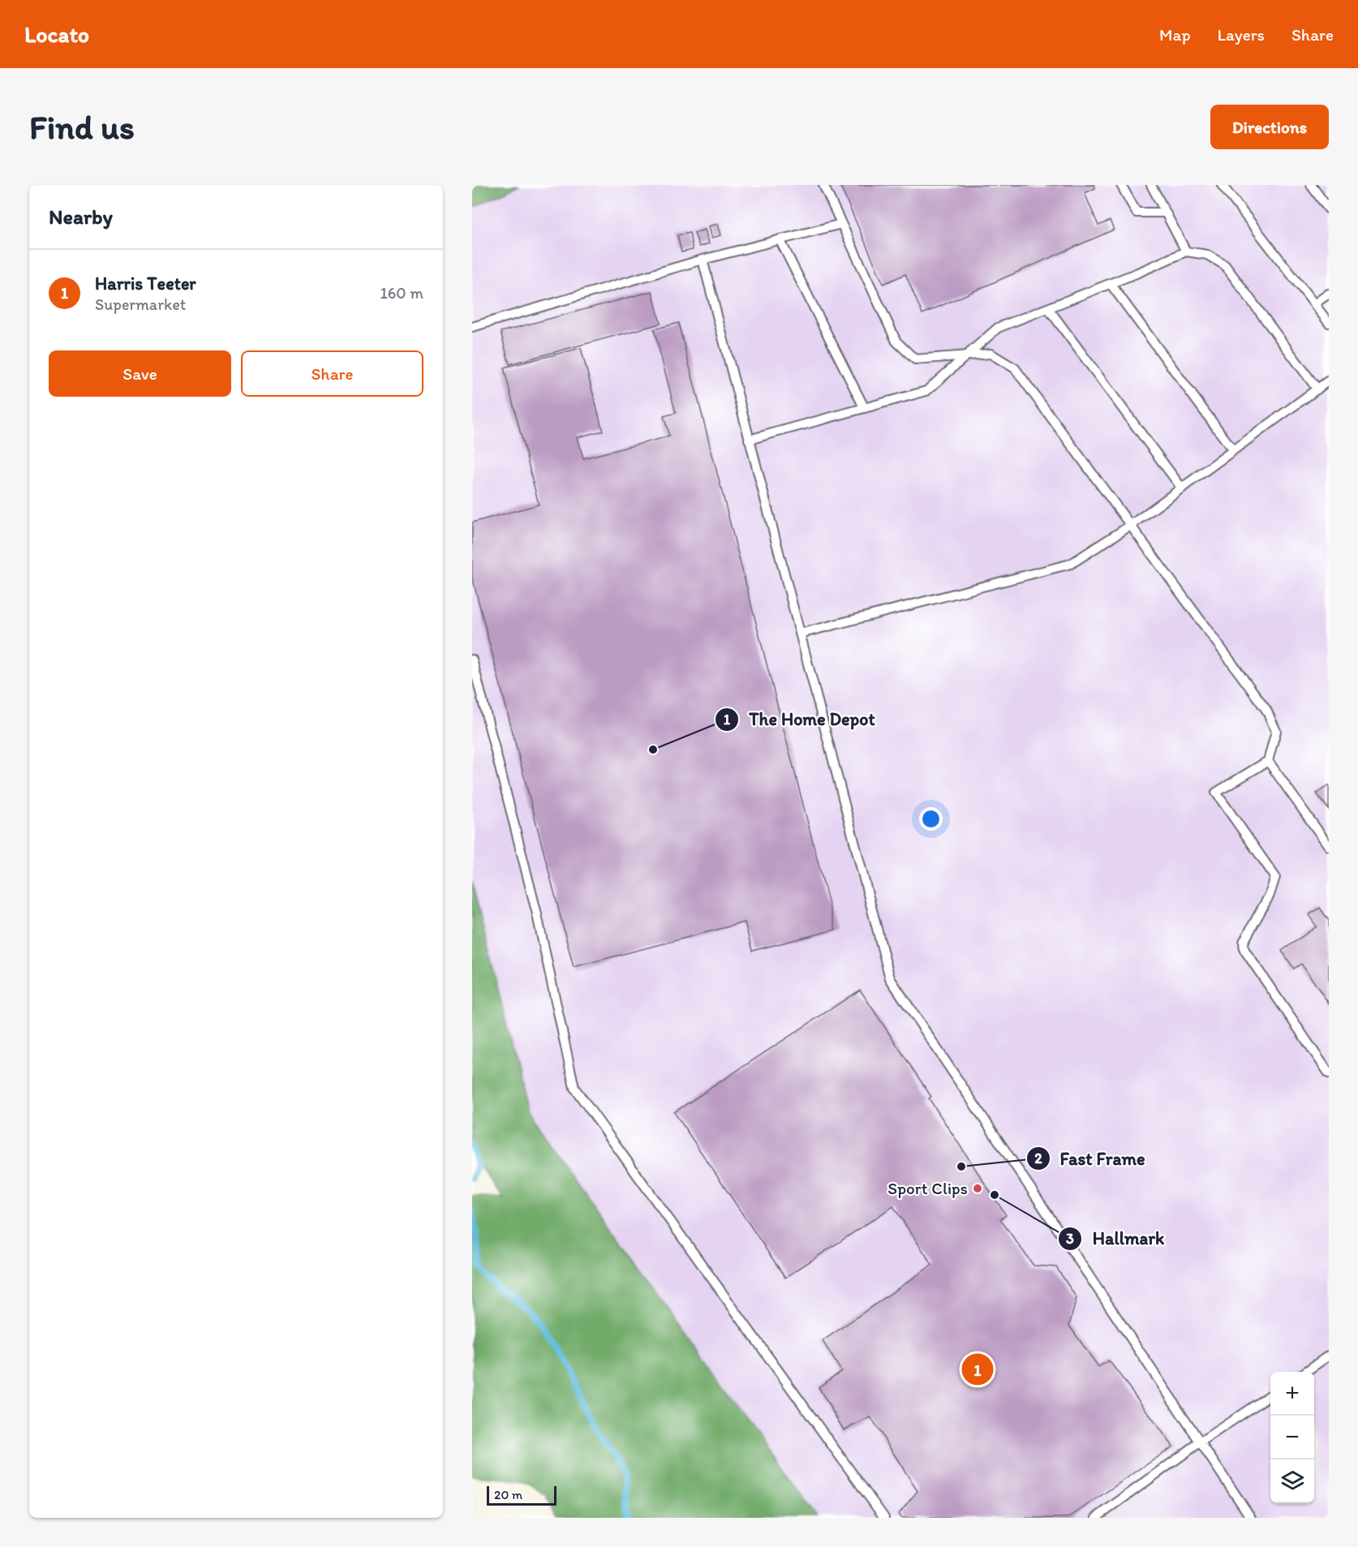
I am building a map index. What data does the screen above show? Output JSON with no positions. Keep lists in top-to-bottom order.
{
  "places": [
    "The Home Depot",
    "Fast Frame",
    "Sport Clips",
    "Hallmark"
  ],
  "scale_bar": "20 m",
  "page": {
    "header": "Locato",
    "nav": ["Map", "Layers", "Share"],
    "buttons": [
      "Directions",
      ["Save", "Share"]
    ],
    "title": "Find us",
    "heading": "Nearby",
    "list": [
      {
        "mark": "1",
        "name": "Harris Teeter",
        "note": "Supermarket",
        "value": "160 m"
      }
    ],
    "pins": "1",
    "map_buttons": ["+", "−"],
    "scale": "20 m"
  }
}
